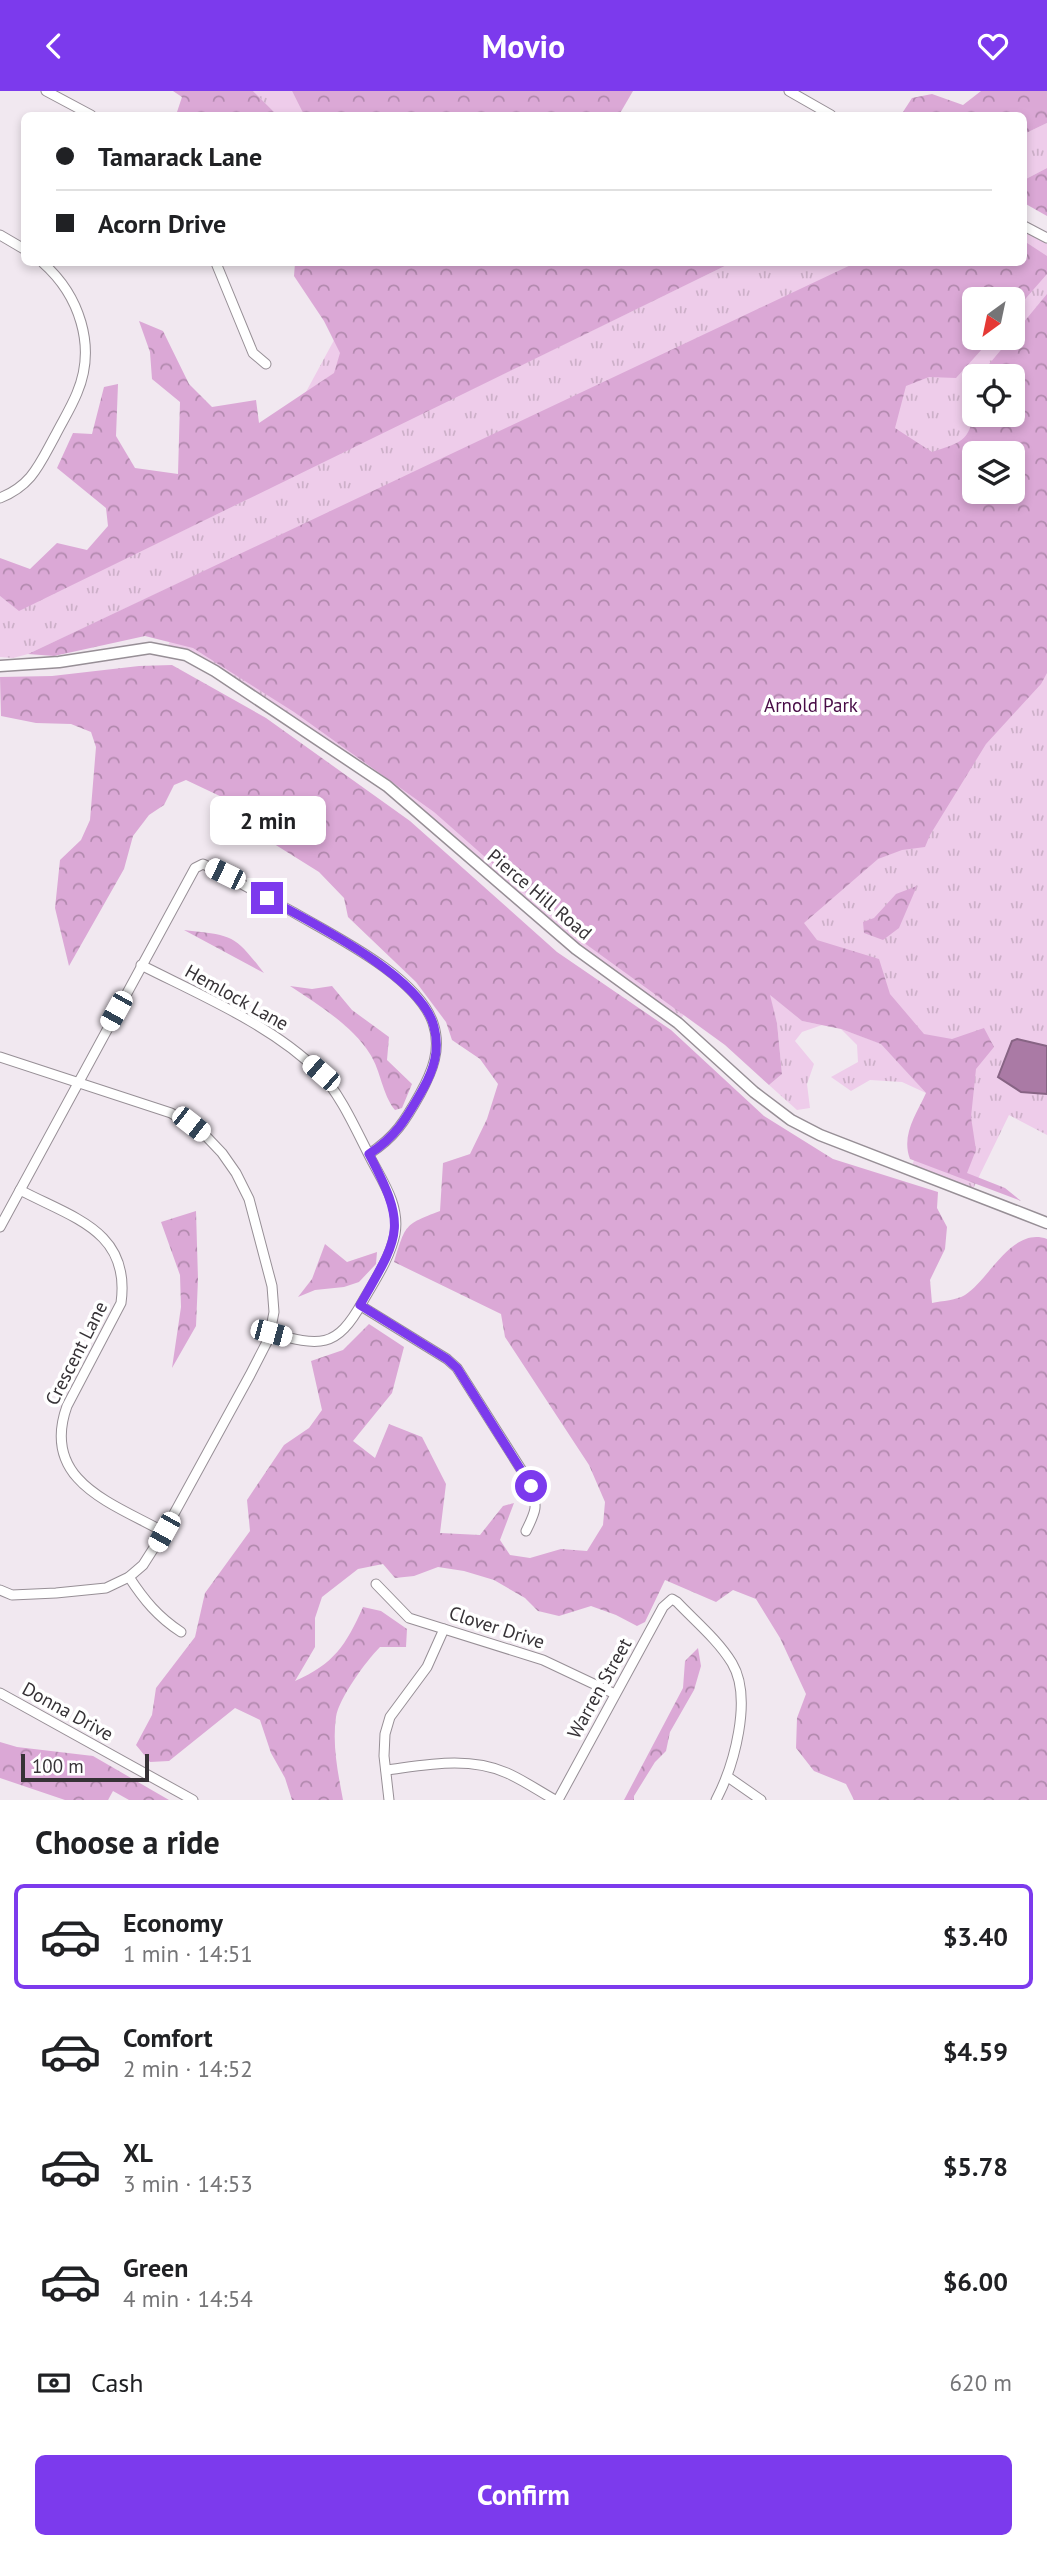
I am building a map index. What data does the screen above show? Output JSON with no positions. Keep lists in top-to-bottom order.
{
  "streets": {
    "street": [
      "Pierce Hill Road",
      "Hemlock Lane",
      "Crescent Lane",
      "Clover Drive",
      "Warren Street",
      "Donna Drive"
    ]
  },
  "crossings": [
    ["Clover Drive", "Warren Street"]
  ],
  "parks": ["Arnold Park"],
  "scale_bar": "100 m",
  "north": "bottom left",
  "page": {
    "header": "Movio",
    "banner": ["Tamarack Lane", "Acorn Drive"],
    "bubble": "2 min",
    "scale": "100 m",
    "heading": "Choose a ride",
    "list": [
      {
        "name": "Economy",
        "note": "1 min · 14:51",
        "value": "$3.40"
      },
      {
        "name": "Comfort",
        "note": "2 min · 14:52",
        "value": "$4.59"
      },
      {
        "name": "XL",
        "note": "3 min · 14:53",
        "value": "$5.78"
      },
      {
        "name": "Green",
        "note": "4 min · 14:54",
        "value": "$6.00"
      }
    ],
    "pay": ["Cash", "620 m"],
    "buttons": "Confirm"
  }
}
